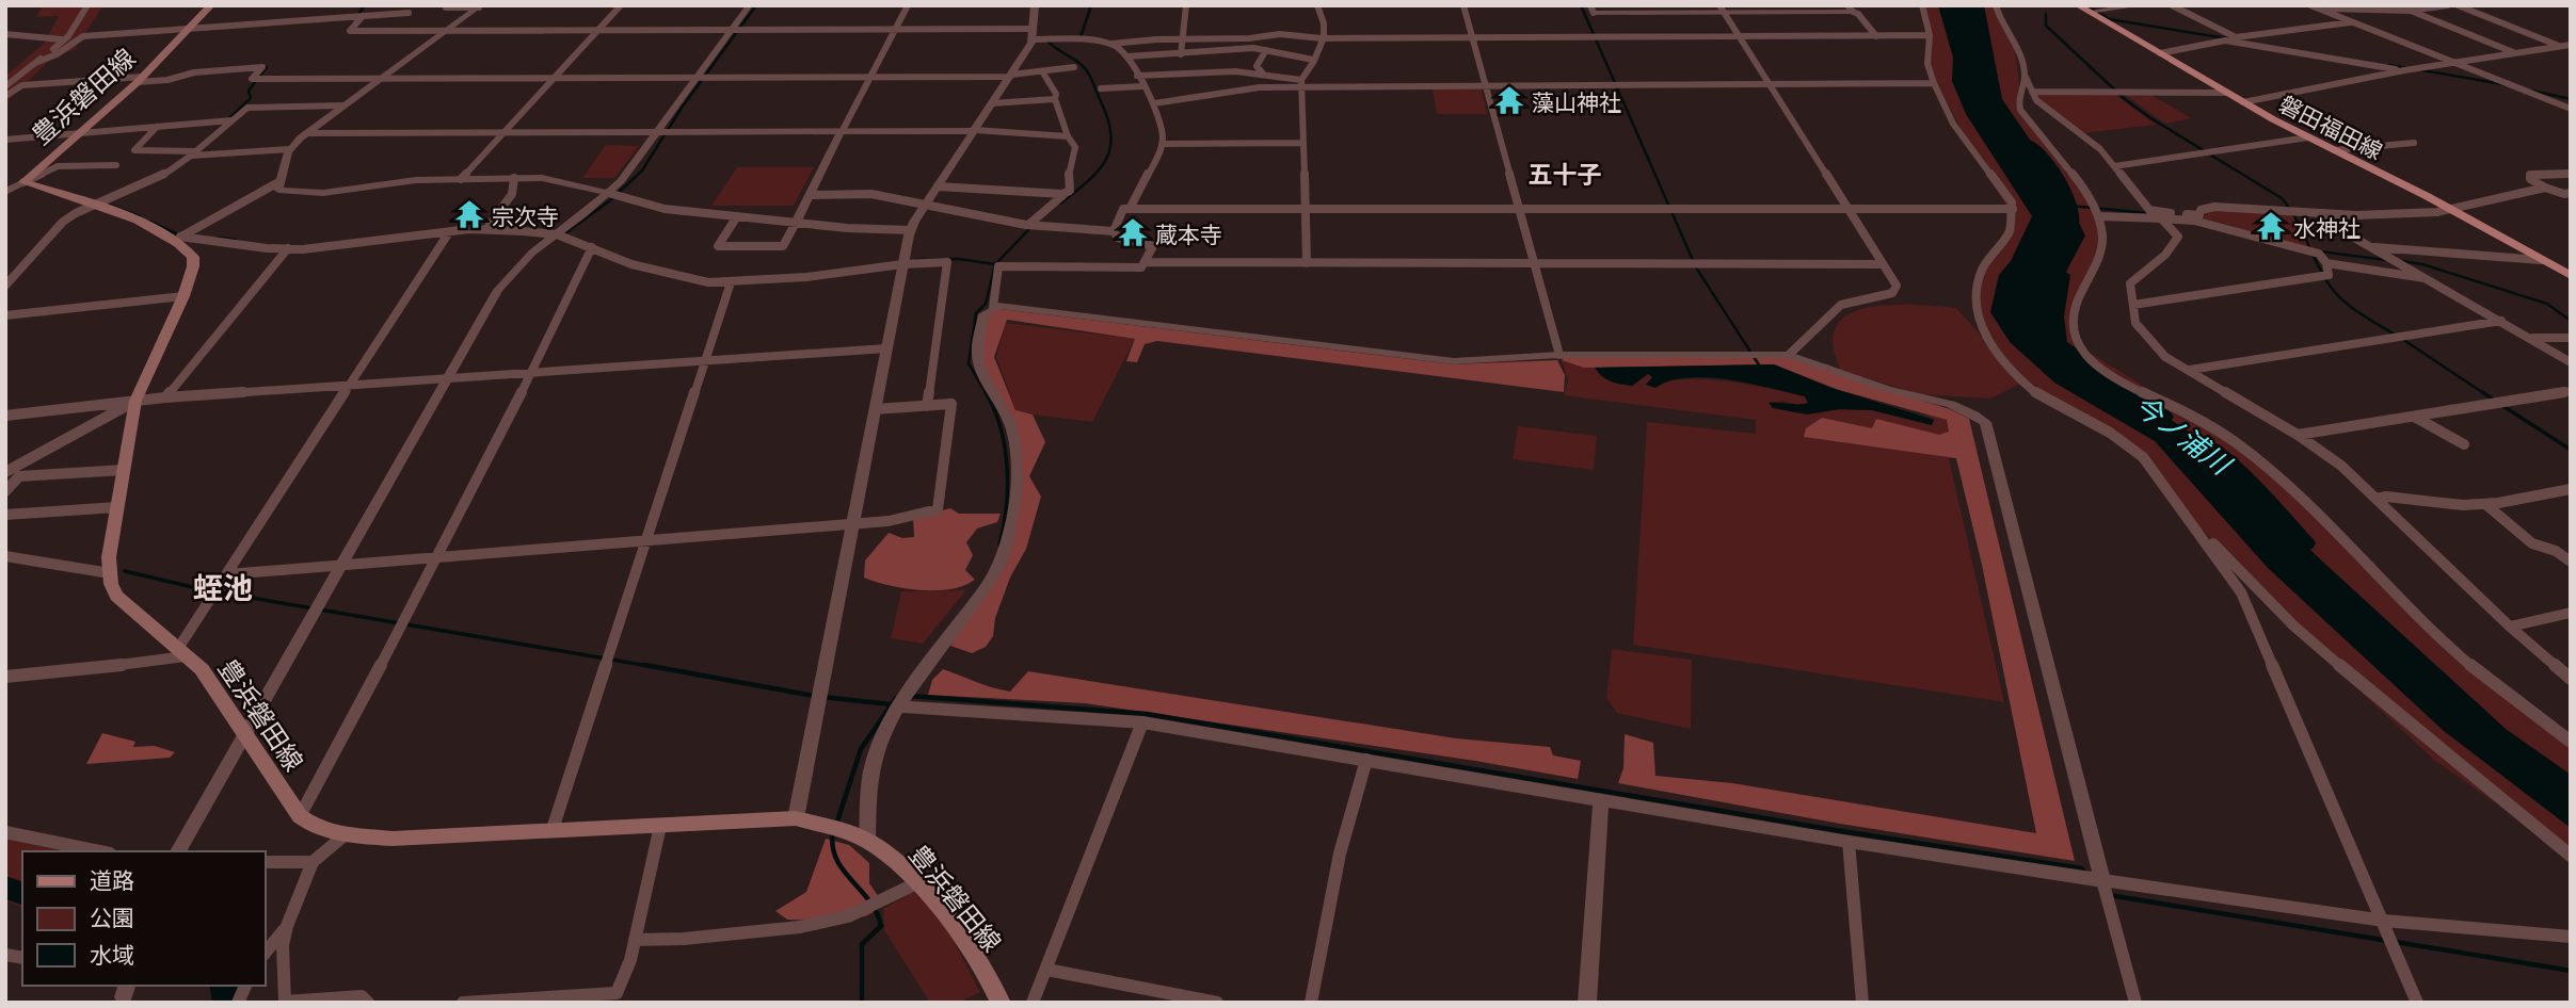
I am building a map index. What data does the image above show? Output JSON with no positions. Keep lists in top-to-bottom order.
{
  "streets": {
    "main road": ["豊浜磐田線", "磐田福田線"]
  },
  "districts": ["五十子", "蛭池"],
  "water": ["今ノ浦川"],
  "places": {
    "temple": [
      "藻山神社",
      "宗次寺",
      "水神社",
      "蔵本寺"
    ]
  },
  "legend": ["道路", "公園", "水域"]
}
